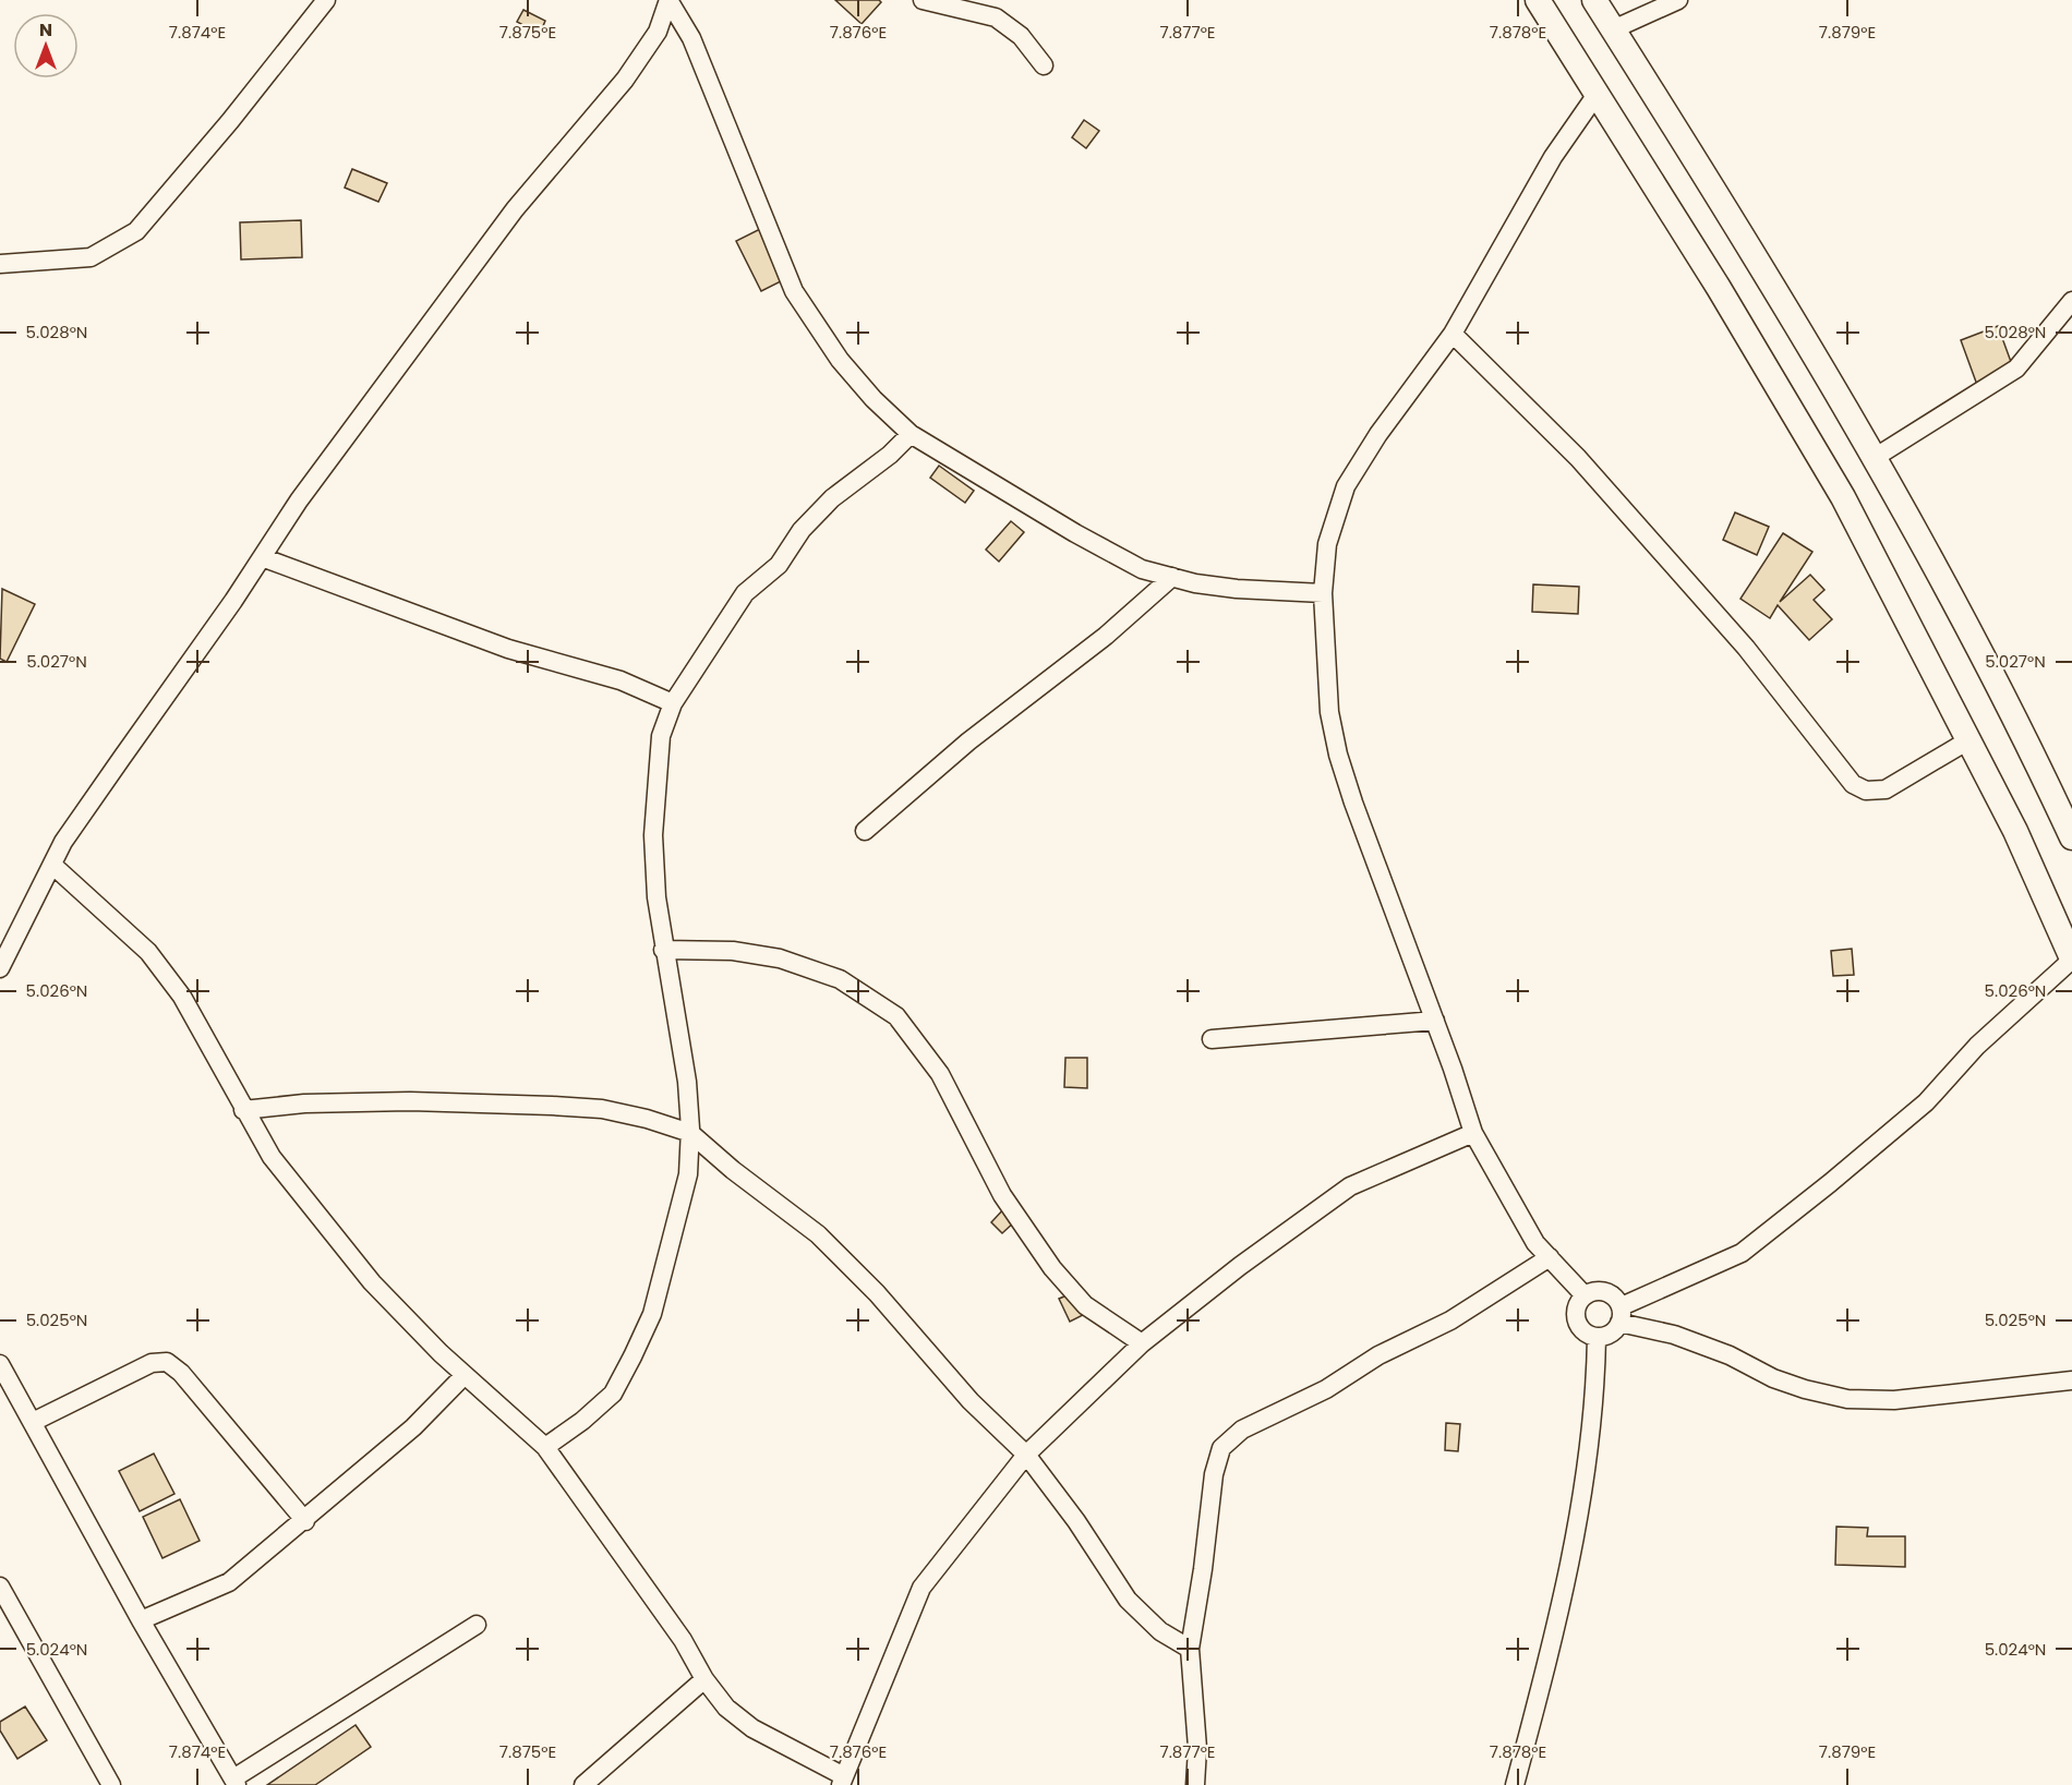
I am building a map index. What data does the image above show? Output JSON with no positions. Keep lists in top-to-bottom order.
{
  "north": "top",
  "coordinates": [
    "7.874°E",
    "7.875°E",
    "7.876°E",
    "7.877°E",
    "7.878°E",
    "7.879°E",
    "5.028°N",
    "5.027°N",
    "5.026°N",
    "5.025°N",
    "5.024°N"
  ]
}
